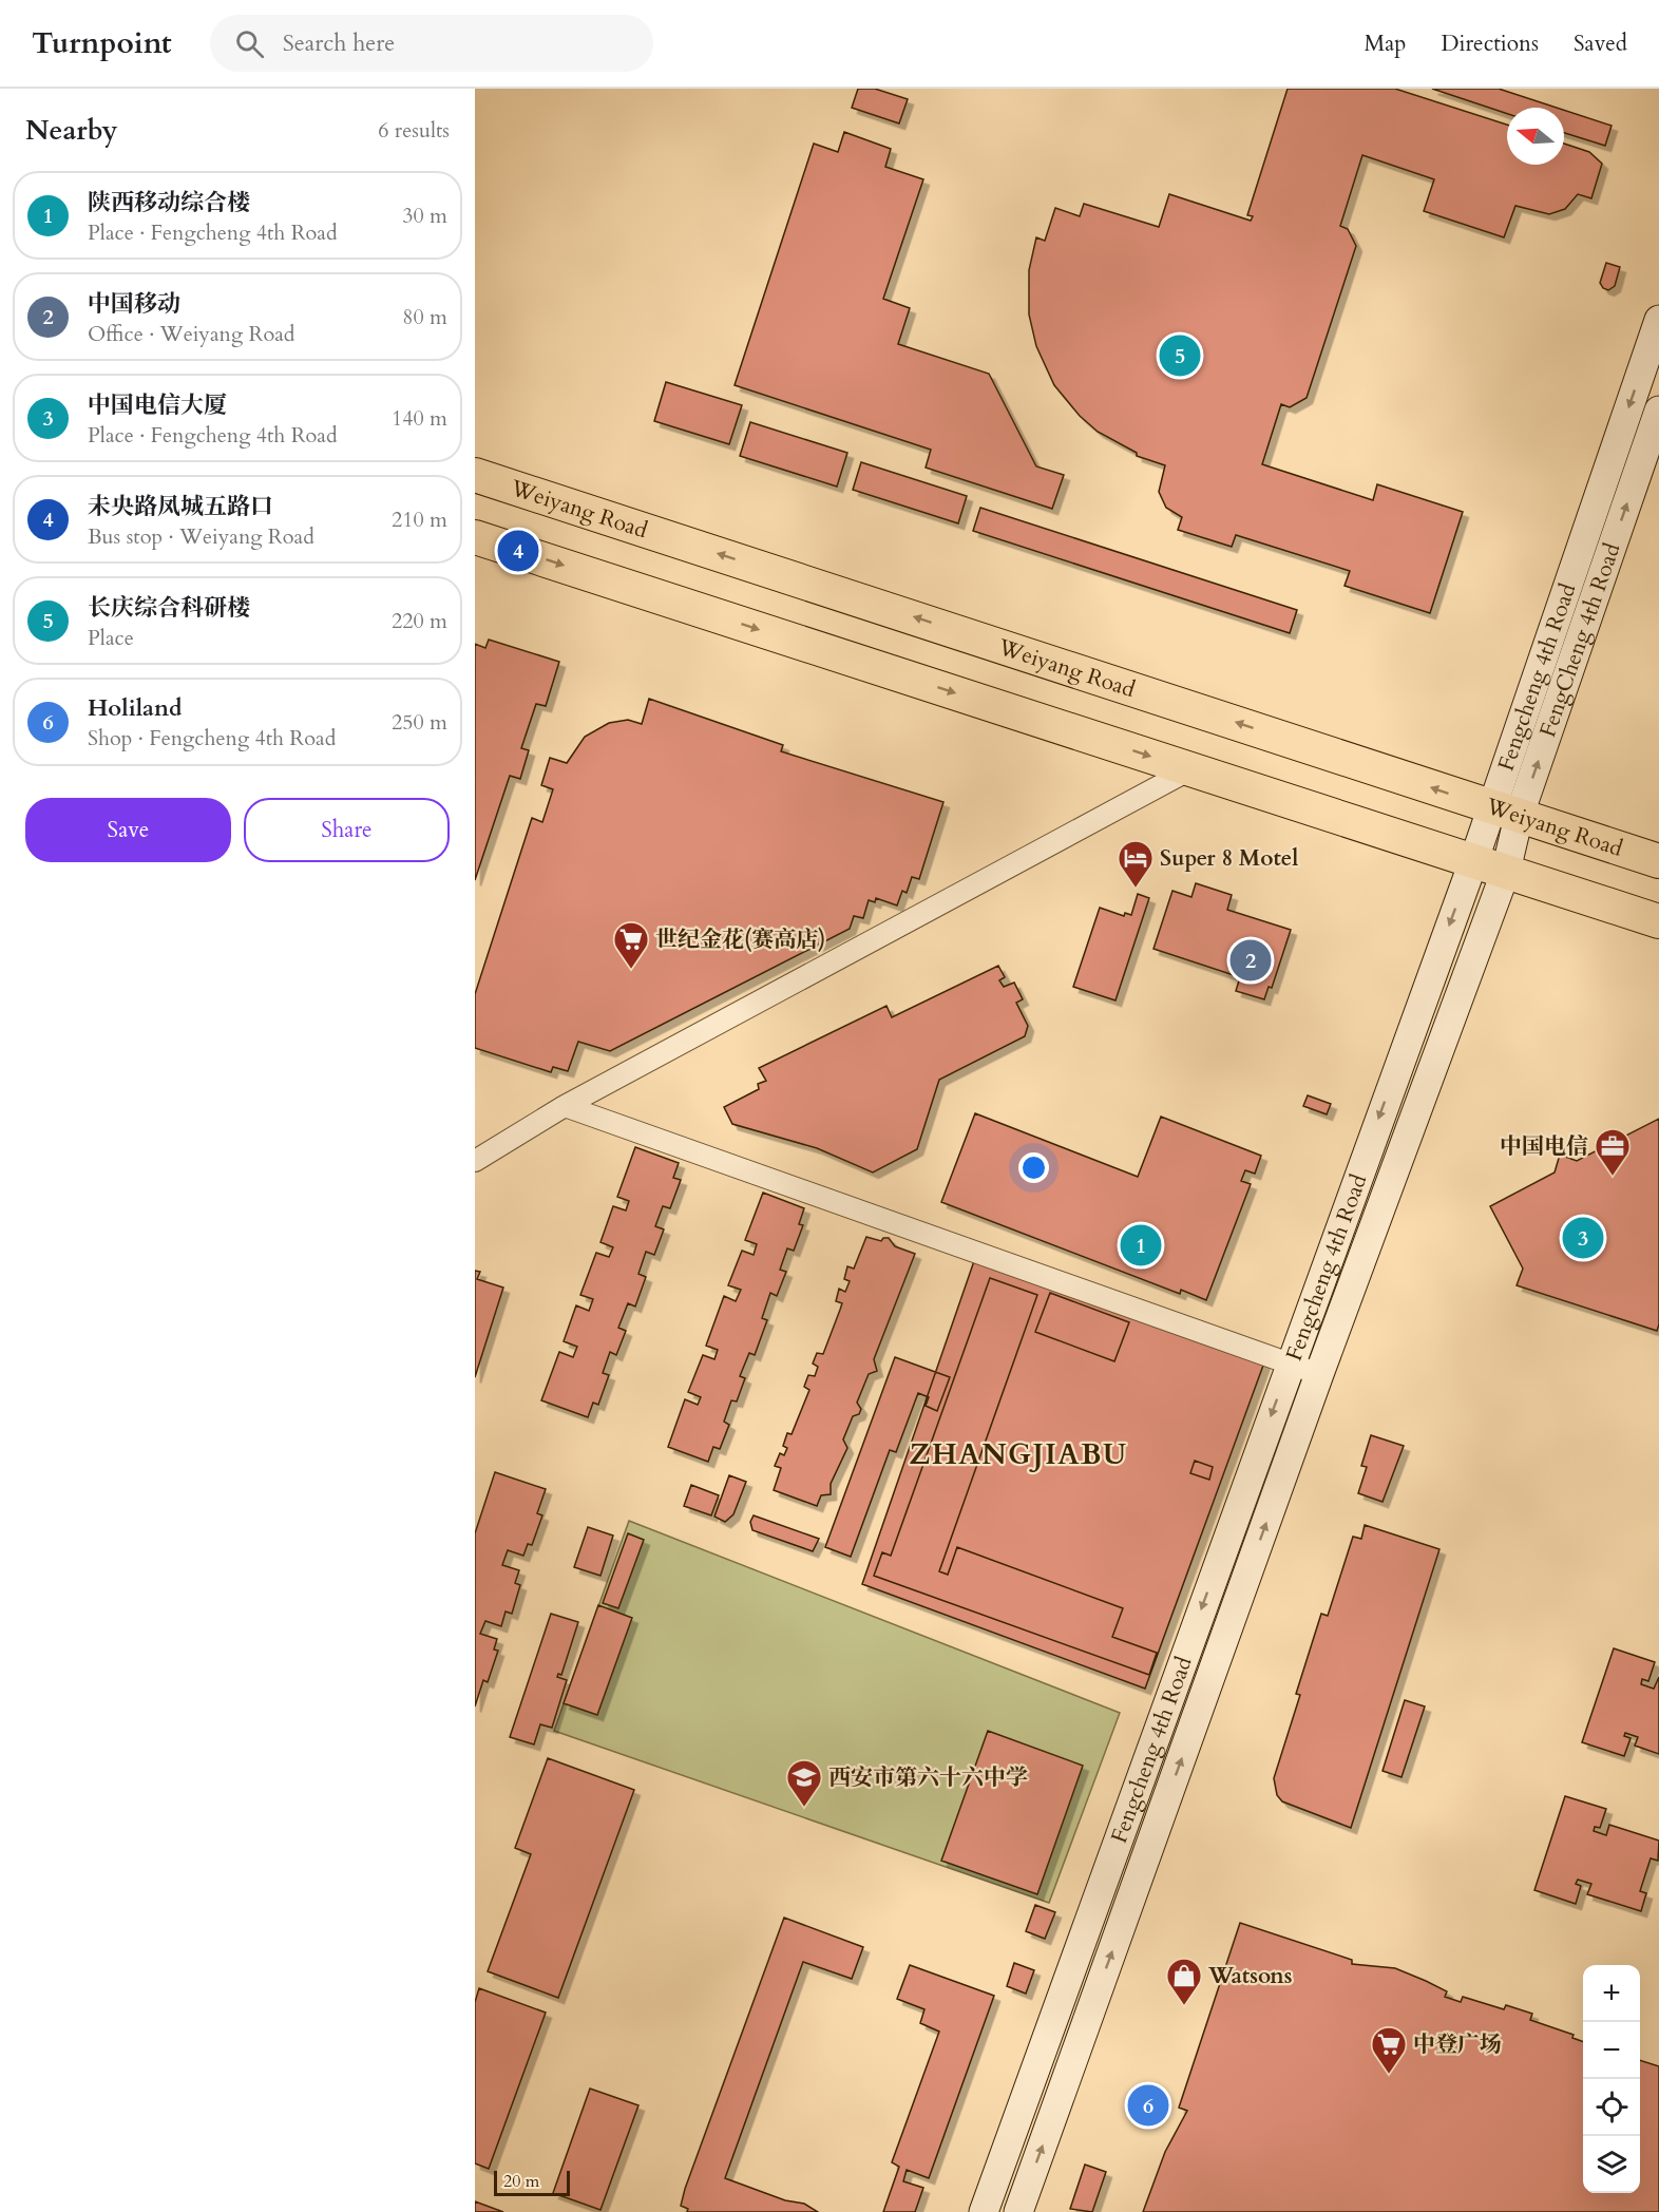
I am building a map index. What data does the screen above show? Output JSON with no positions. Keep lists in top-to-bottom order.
{
  "streets": {
    "main road": ["Weiyang Road"],
    "street": ["FengCheng 4th Road", "Fengcheng 4th Road"]
  },
  "crossings": [
    ["Weiyang Road", "FengCheng 4th Road"],
    ["Weiyang Road", "Fengcheng 4th Road"],
    ["FengCheng 4th Road", "Fengcheng 4th Road"]
  ],
  "one_way": ["FengCheng 4th Road"],
  "districts": ["ZHANGJIABU"],
  "places": {
    "hotel": ["Super 8 Motel"],
    "supermarket": ["世纪金花(赛高店)", "中登广场"],
    "office": ["中国电信"],
    "school or university": ["西安市第六十六中学"],
    "shop": ["Watsons"]
  },
  "scale_bar": "20 m",
  "north": "left",
  "page": {
    "header": "Turnpoint",
    "search": "Search here",
    "nav": ["Map", "Directions", "Saved"],
    "heading": ["Nearby", "6 results"],
    "list": [
      {
        "mark": "1",
        "name": "陕西移动综合楼",
        "note": "Place · Fengcheng 4th Road",
        "value": "30 m"
      },
      {
        "mark": "2",
        "name": "中国移动",
        "note": "Office · Weiyang Road",
        "value": "80 m"
      },
      {
        "mark": "3",
        "name": "中国电信大厦",
        "note": "Place · Fengcheng 4th Road",
        "value": "140 m"
      },
      {
        "mark": "4",
        "name": "未央路凤城五路口",
        "note": "Bus stop · Weiyang Road",
        "value": "210 m"
      },
      {
        "mark": "5",
        "name": "长庆综合科研楼",
        "note": "Place",
        "value": "220 m"
      },
      {
        "mark": "6",
        "name": "Holiland",
        "note": "Shop · Fengcheng 4th Road",
        "value": "250 m"
      }
    ],
    "pins": [
      "5",
      "4",
      "2",
      "3",
      "1",
      "6"
    ],
    "buttons": ["Save", "Share"],
    "map_buttons": ["+", "−"],
    "scale": "20 m"
  }
}
